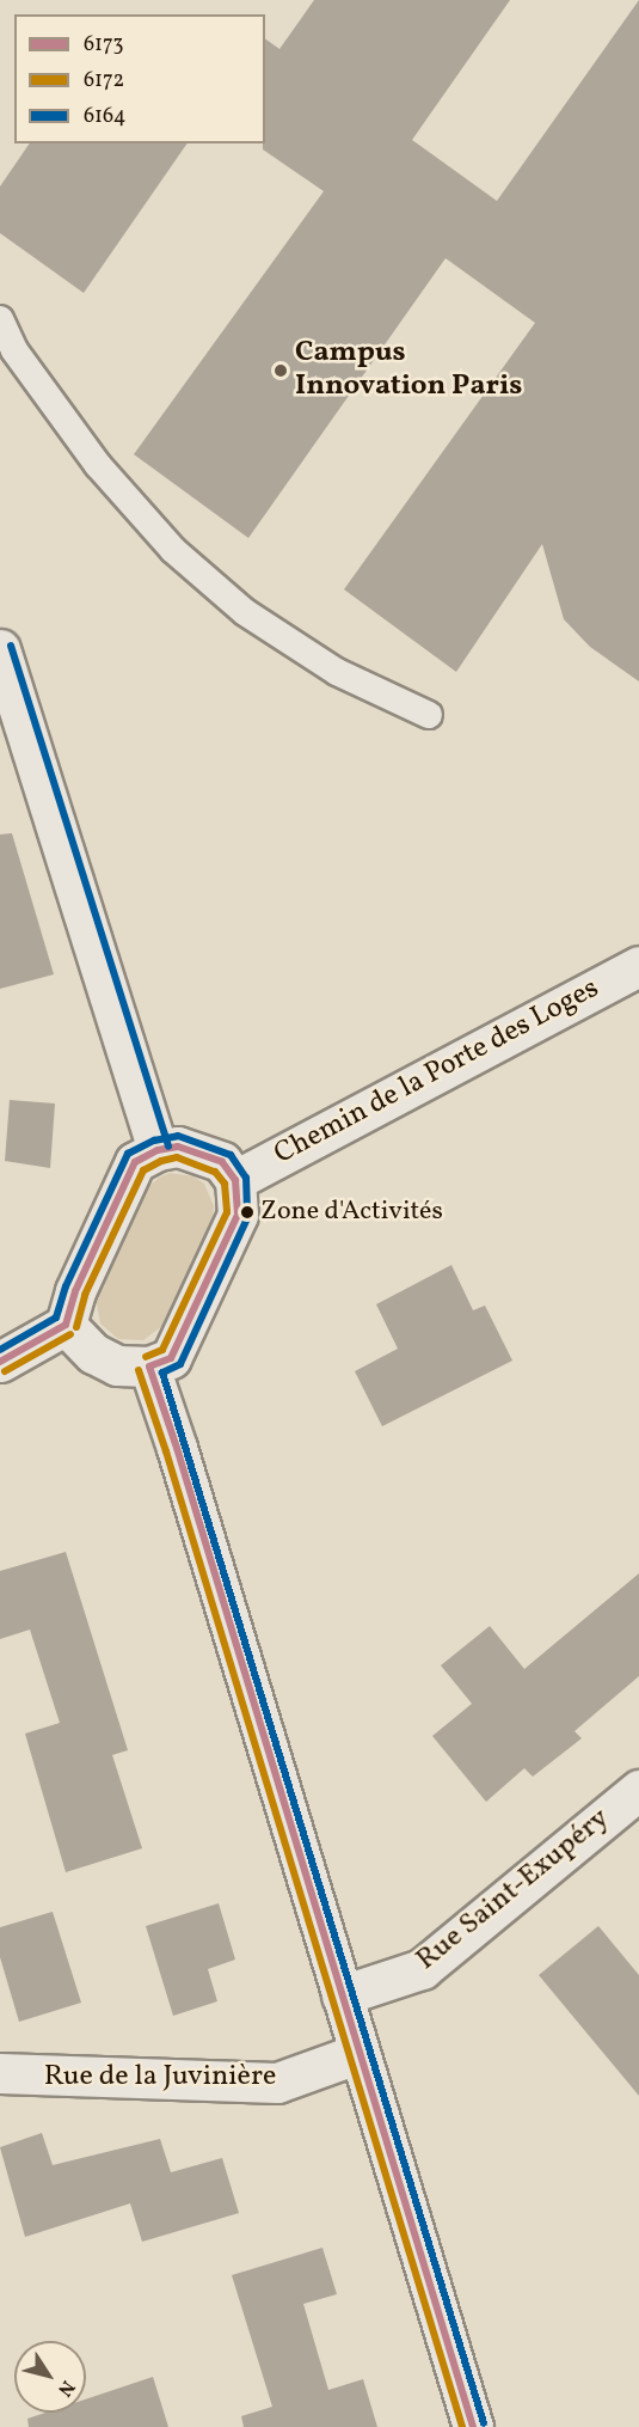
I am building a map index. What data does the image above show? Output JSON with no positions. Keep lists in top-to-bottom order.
{
  "streets": {
    "street": ["Chemin de la Porte des Loges", "Rue Saint-Exupéry", "Rue de la Juvinière"]
  },
  "places": ["Campus Innovation Paris", "Zone d'Activités"],
  "lines": ["transit line 6164", "transit line 6173", "transit line 6172"],
  "legend": ["6173", "6172", "6164"],
  "north": "bottom right"
}
